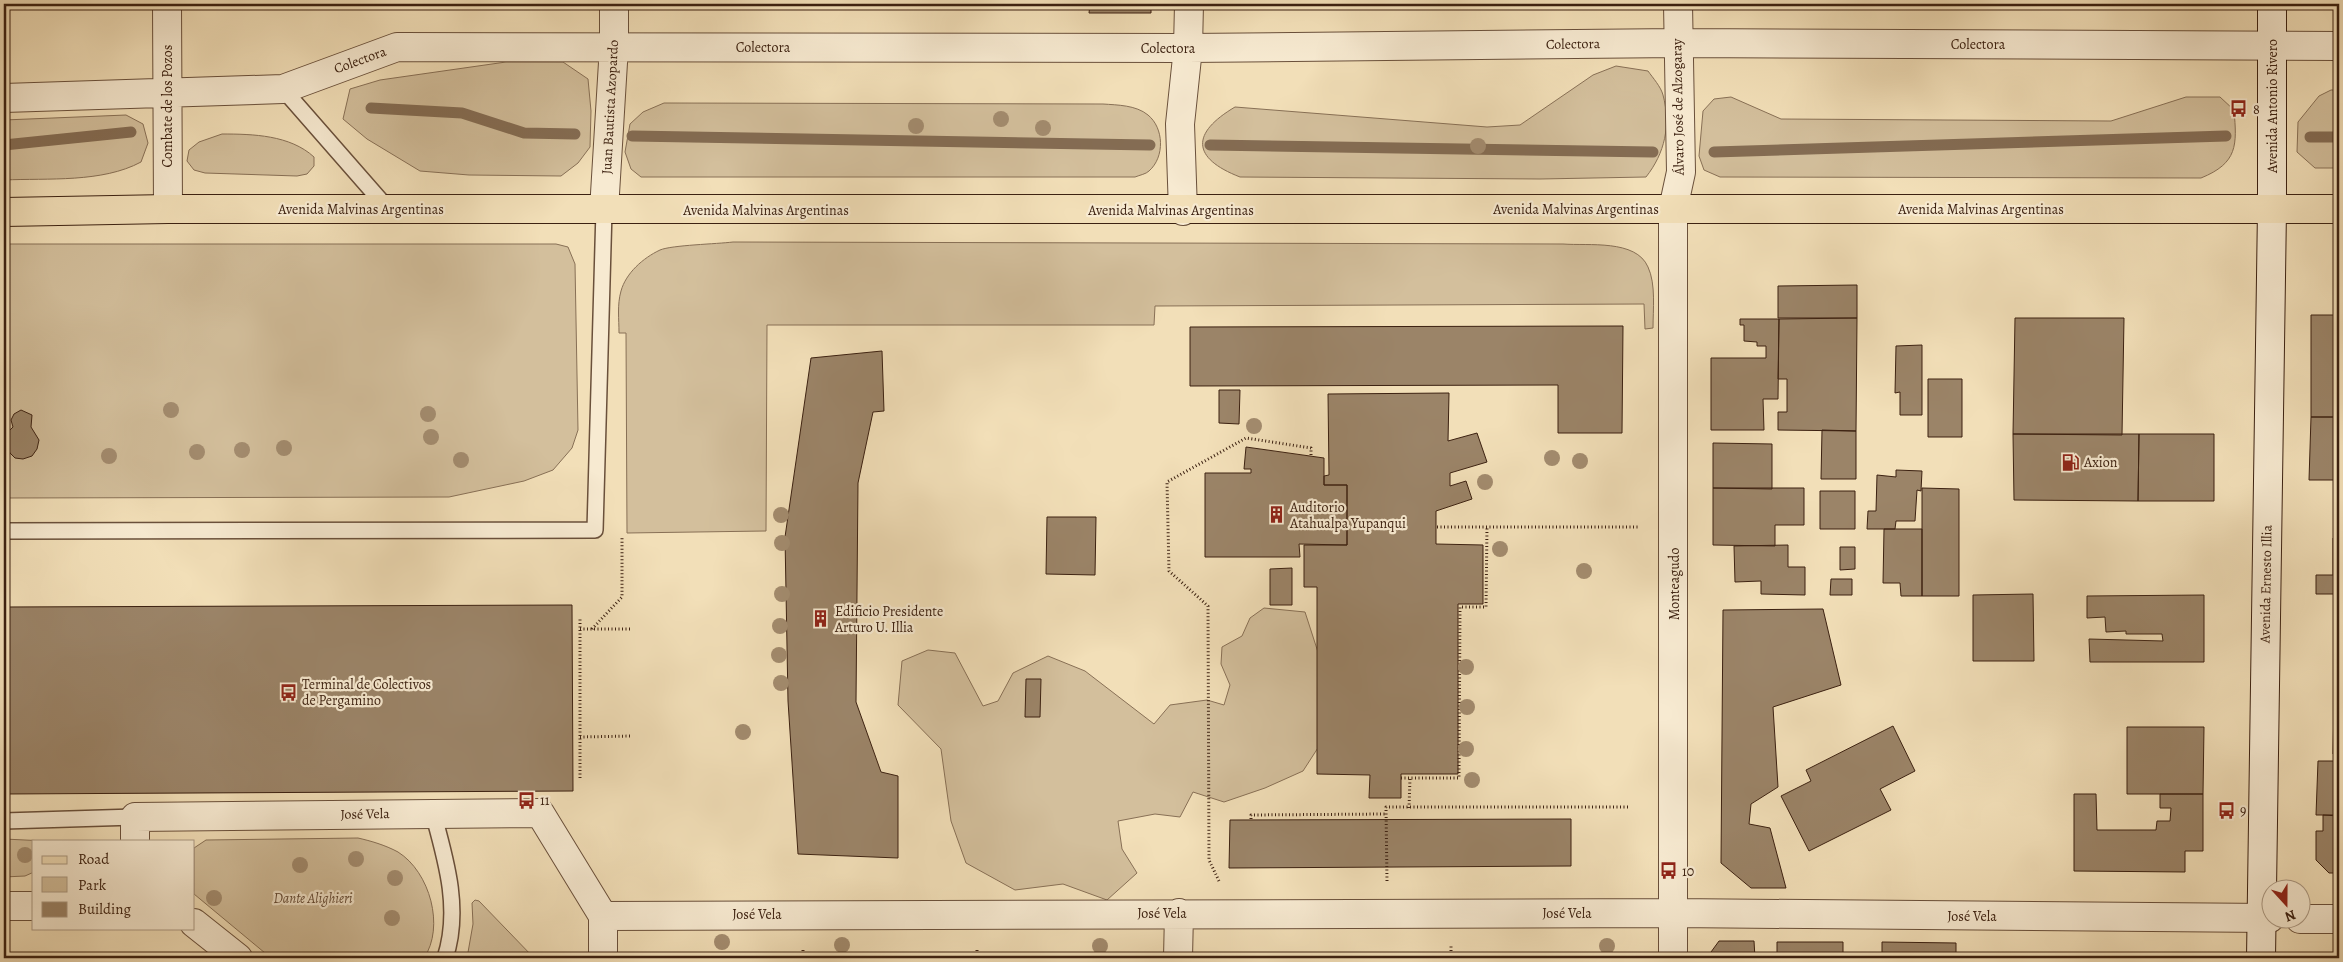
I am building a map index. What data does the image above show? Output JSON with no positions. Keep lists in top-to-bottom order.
{
  "streets": {
    "main road": ["Avenida Malvinas Argentinas"],
    "street": [
      "Colectora",
      "Combate de los Pozos",
      "Avenida Antonio Rivero",
      "Juan Bautista Azopardo",
      "Álvaro José de Alzogaray",
      "Monteagudo",
      "Avenida Ernesto Illia",
      "José Vela"
    ]
  },
  "crossings": [
    ["Colectora", "Combate de los Pozos"],
    ["Colectora", "Avenida Antonio Rivero"],
    ["Colectora", "Juan Bautista Azopardo"],
    ["Colectora", "Álvaro José de Alzogaray"],
    ["Combate de los Pozos", "Avenida Malvinas Argentinas"],
    ["Avenida Antonio Rivero", "Avenida Malvinas Argentinas"],
    ["Avenida Antonio Rivero", "Avenida Ernesto Illia"],
    ["Juan Bautista Azopardo", "Avenida Malvinas Argentinas"],
    ["Álvaro José de Alzogaray", "Avenida Malvinas Argentinas"],
    ["Álvaro José de Alzogaray", "Monteagudo"],
    ["Avenida Malvinas Argentinas", "Monteagudo"],
    ["Avenida Malvinas Argentinas", "Avenida Ernesto Illia"],
    ["Monteagudo", "José Vela"]
  ],
  "parks": ["Dante Alighieri"],
  "places": {
    "bus stop": [
      "8",
      "Terminal de Colectivos de Pergamino",
      "11",
      "9",
      "10"
    ],
    "fuel station": ["Axion"],
    "building": ["Auditorio Atahualpa Yupanqui", "Edificio Presidente Arturo U. Illia"]
  },
  "legend": ["Road", "Park", "Building"],
  "north": "bottom"
}
